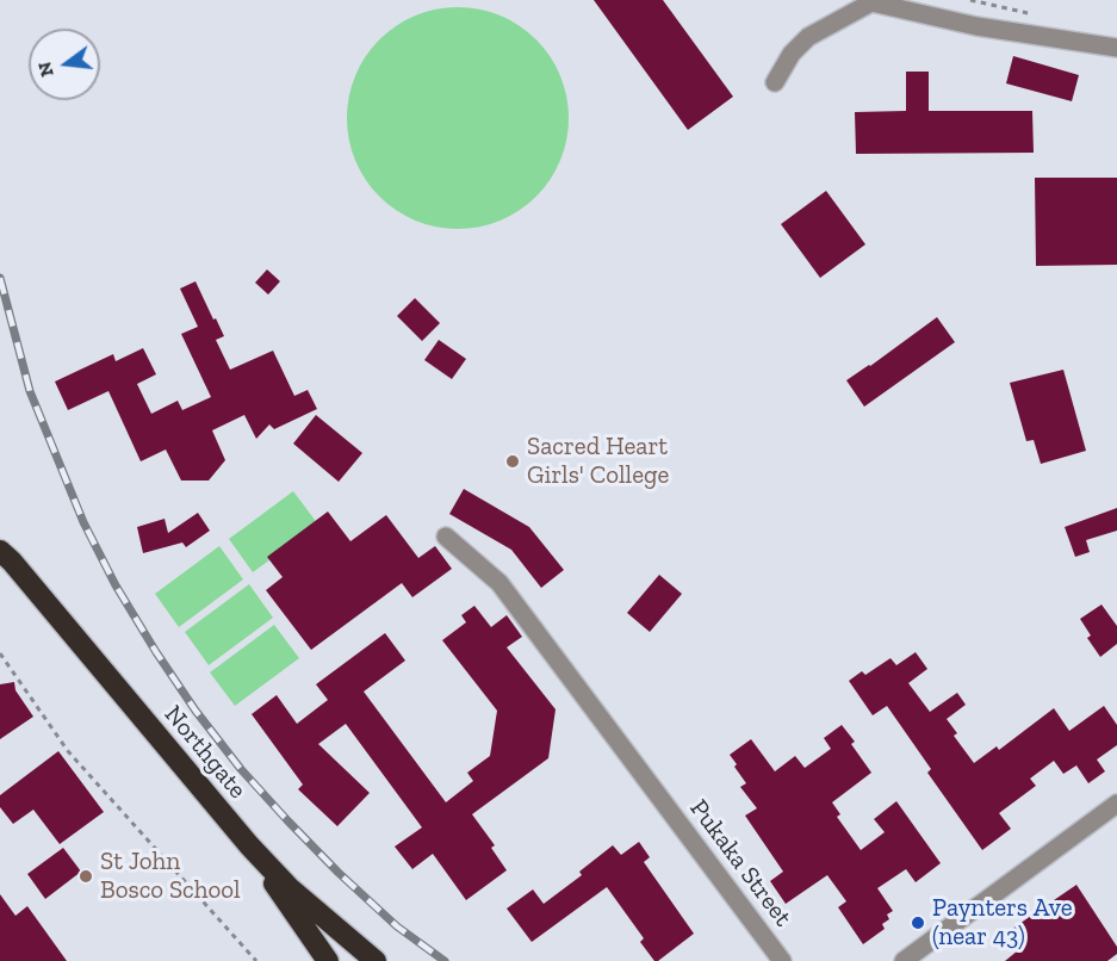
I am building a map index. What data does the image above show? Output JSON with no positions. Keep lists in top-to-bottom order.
{
  "streets": {
    "highway": ["Northgate"],
    "street": ["Pukaka Street"]
  },
  "places": ["Sacred Heart Girls' College", "St John Bosco School", "Paynters Ave (near 43)"],
  "north": "left"
}
